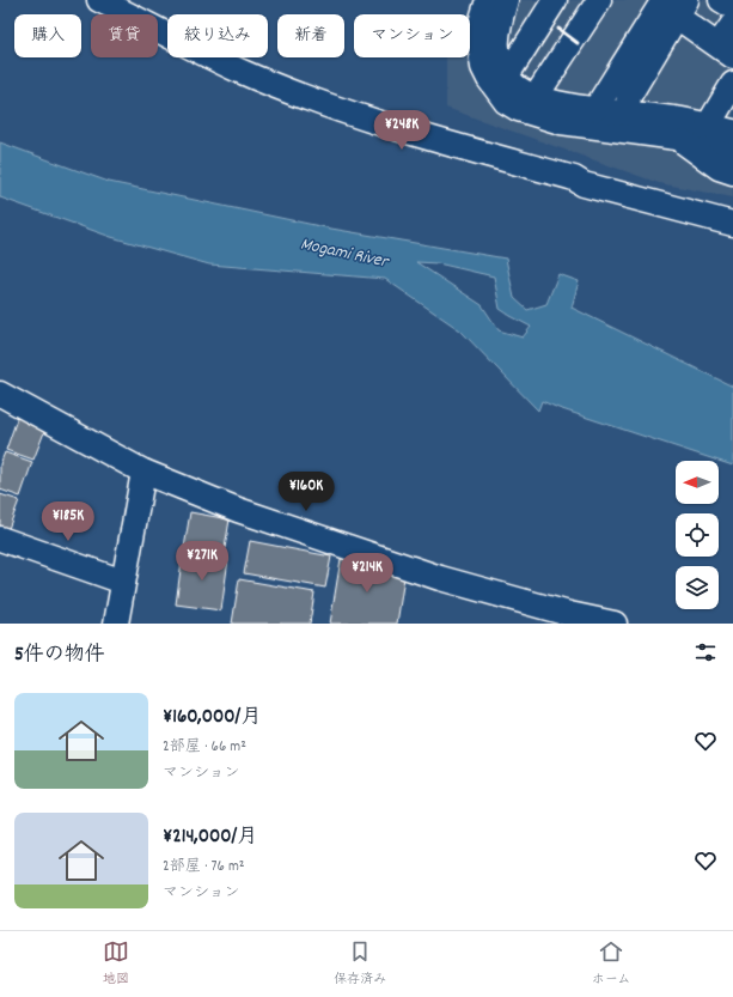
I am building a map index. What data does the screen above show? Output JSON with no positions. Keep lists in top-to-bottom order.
{
  "water": ["Mogami River"],
  "north": "left",
  "page": {
    "chip": [
      "購入",
      "賃貸",
      "絞り込み",
      "新着",
      "マンション"
    ],
    "price": [
      "¥248K",
      "¥160K",
      "¥185K",
      "¥271K",
      "¥214K"
    ],
    "heading": "5件の物件",
    "list": [
      {
        "name": "¥160,000/月",
        "note": "2部屋 · 66 m² · マンション"
      },
      {
        "name": "¥214,000/月",
        "note": "2部屋 · 76 m² · マンション"
      }
    ],
    "tabs": ["地図", "保存済み", "ホーム"]
  }
}
